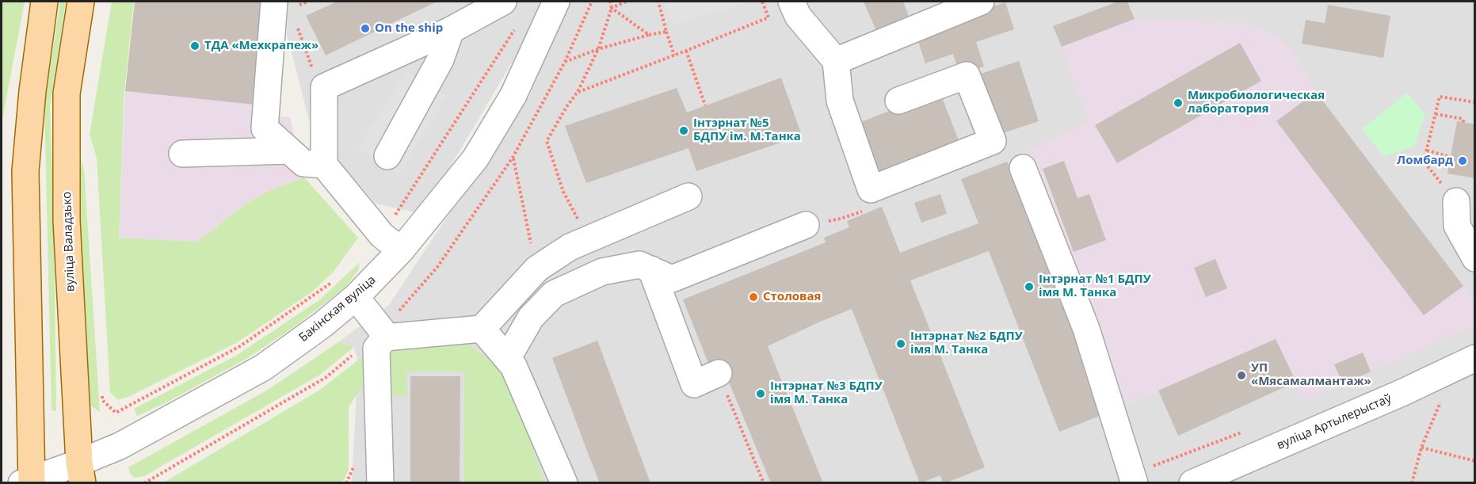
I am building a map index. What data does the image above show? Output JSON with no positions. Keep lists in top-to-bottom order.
{
  "streets": {
    "main road": ["вуліца Валадзько"],
    "street": ["Бакінская вуліца", "вуліца Артылерыстаў"]
  },
  "crossings": [
    ["вуліца Валадзько", "Бакінская вуліца"]
  ],
  "places": [
    "On the ship",
    "ТДА «Мехкрапеж»",
    "Микробиологическая лаборатория",
    "Інтэрнат №5 БДПУ ім. М.Танка",
    "Ломбард",
    "Інтэрнат №1 БДПУ імя М. Танка",
    "Столовая",
    "Інтэрнат №2 БДПУ імя М. Танка",
    "УП «Мясамалмантаж»",
    "Інтэрнат №3 БДПУ імя М. Танка"
  ]
}
